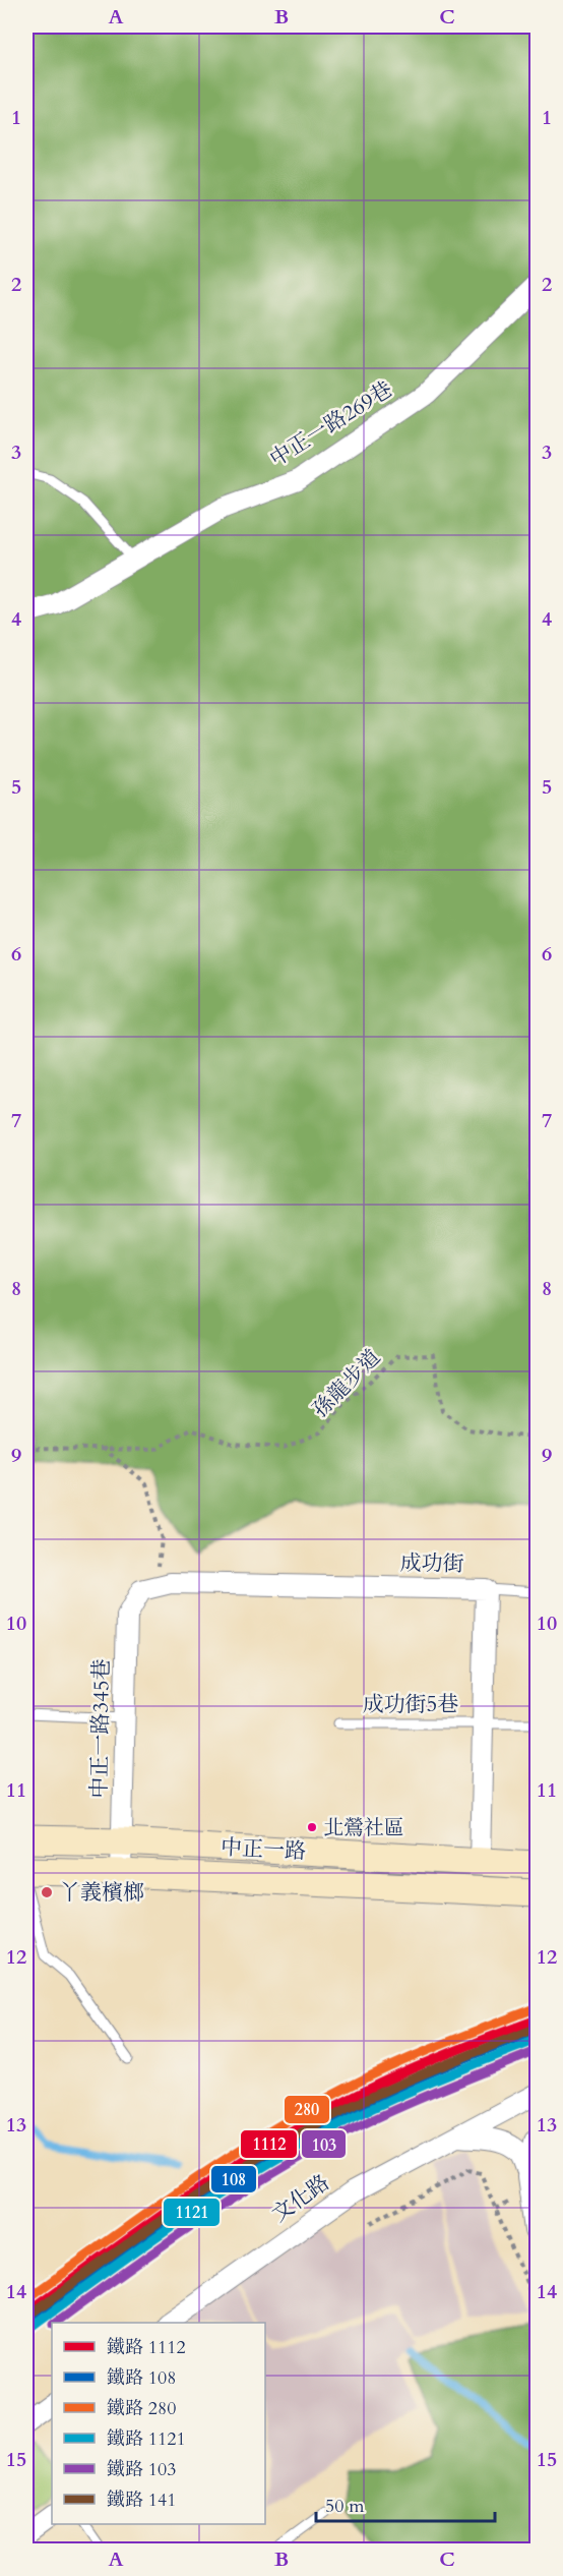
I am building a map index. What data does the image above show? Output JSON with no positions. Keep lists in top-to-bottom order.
{
  "streets": {
    "main road": ["中正一路"],
    "street": [
      "中正一路269巷",
      "成功街",
      "中正一路345巷",
      "文化路"
    ],
    "lane": ["成功街5巷"],
    "path": ["孫龍步道"]
  },
  "crossings": [
    ["成功街", "成功街5巷"],
    ["成功街", "中正一路345巷"],
    ["成功街", "中正一路"],
    ["中正一路345巷", "中正一路"]
  ],
  "places": ["北鶯社區", "丫義檳榔"],
  "lines": [
    "rail line 280",
    "rail line 1112",
    "rail line 141",
    "rail line 108",
    "rail line 1121",
    "rail line 103"
  ],
  "legend": [
    "鐵路 1112",
    "鐵路 108",
    "鐵路 280",
    "鐵路 1121",
    "鐵路 103",
    "鐵路 141"
  ],
  "scale_bar": "50 m",
  "grid": {
    "columns": ["A", "B", "C"],
    "rows": [
      "1",
      "2",
      "3",
      "4",
      "5",
      "6",
      "7",
      "8",
      "9",
      "10",
      "11",
      "12",
      "13",
      "14",
      "15"
    ]
  }
}
